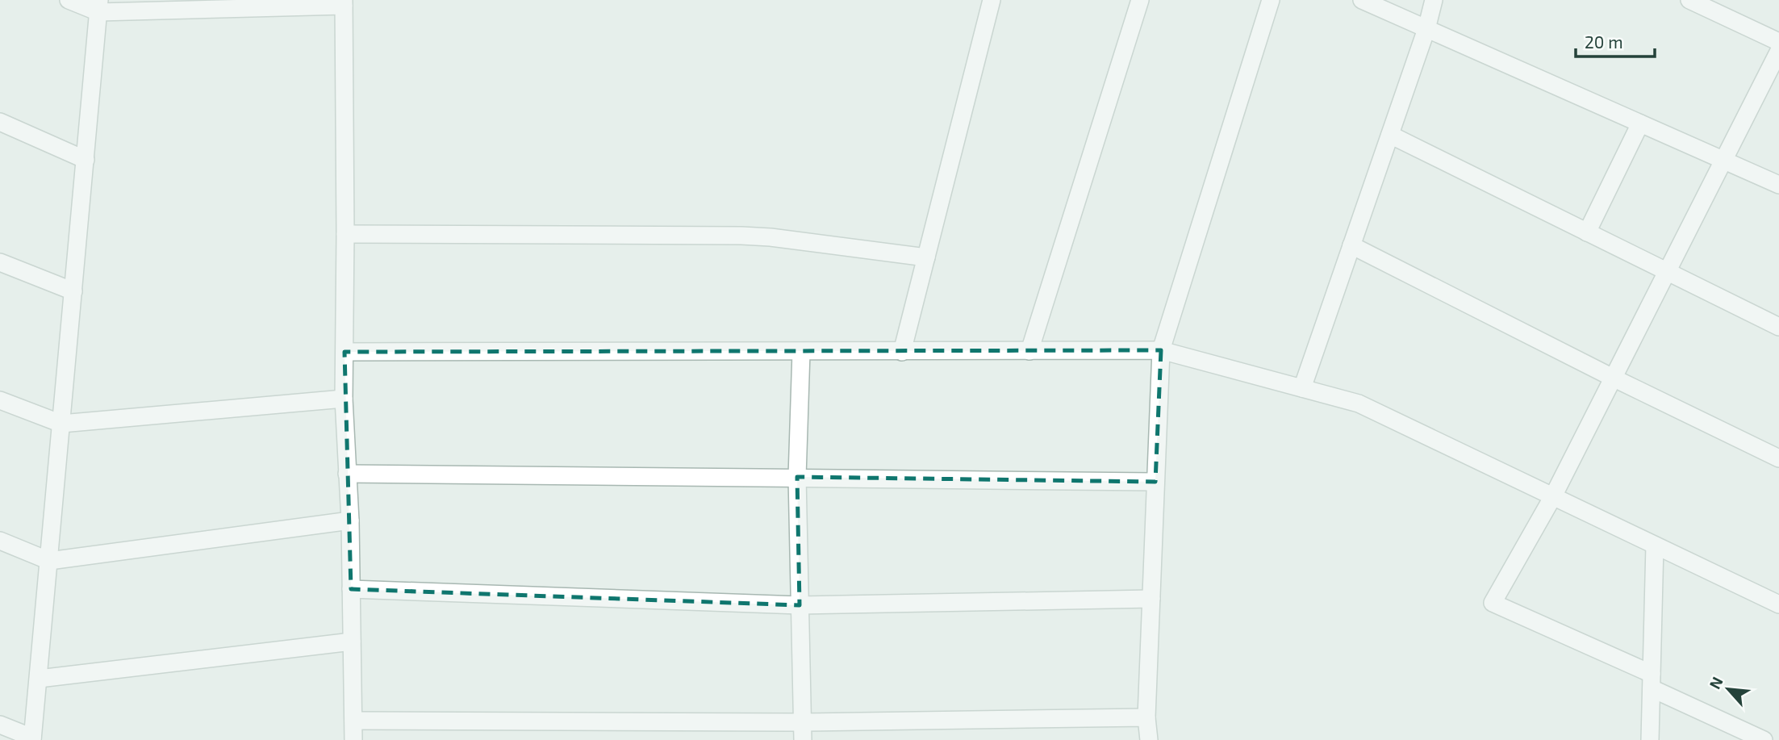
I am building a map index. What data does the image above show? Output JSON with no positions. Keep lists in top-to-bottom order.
{
  "scale_bar": "20 m",
  "north": "top left"
}
